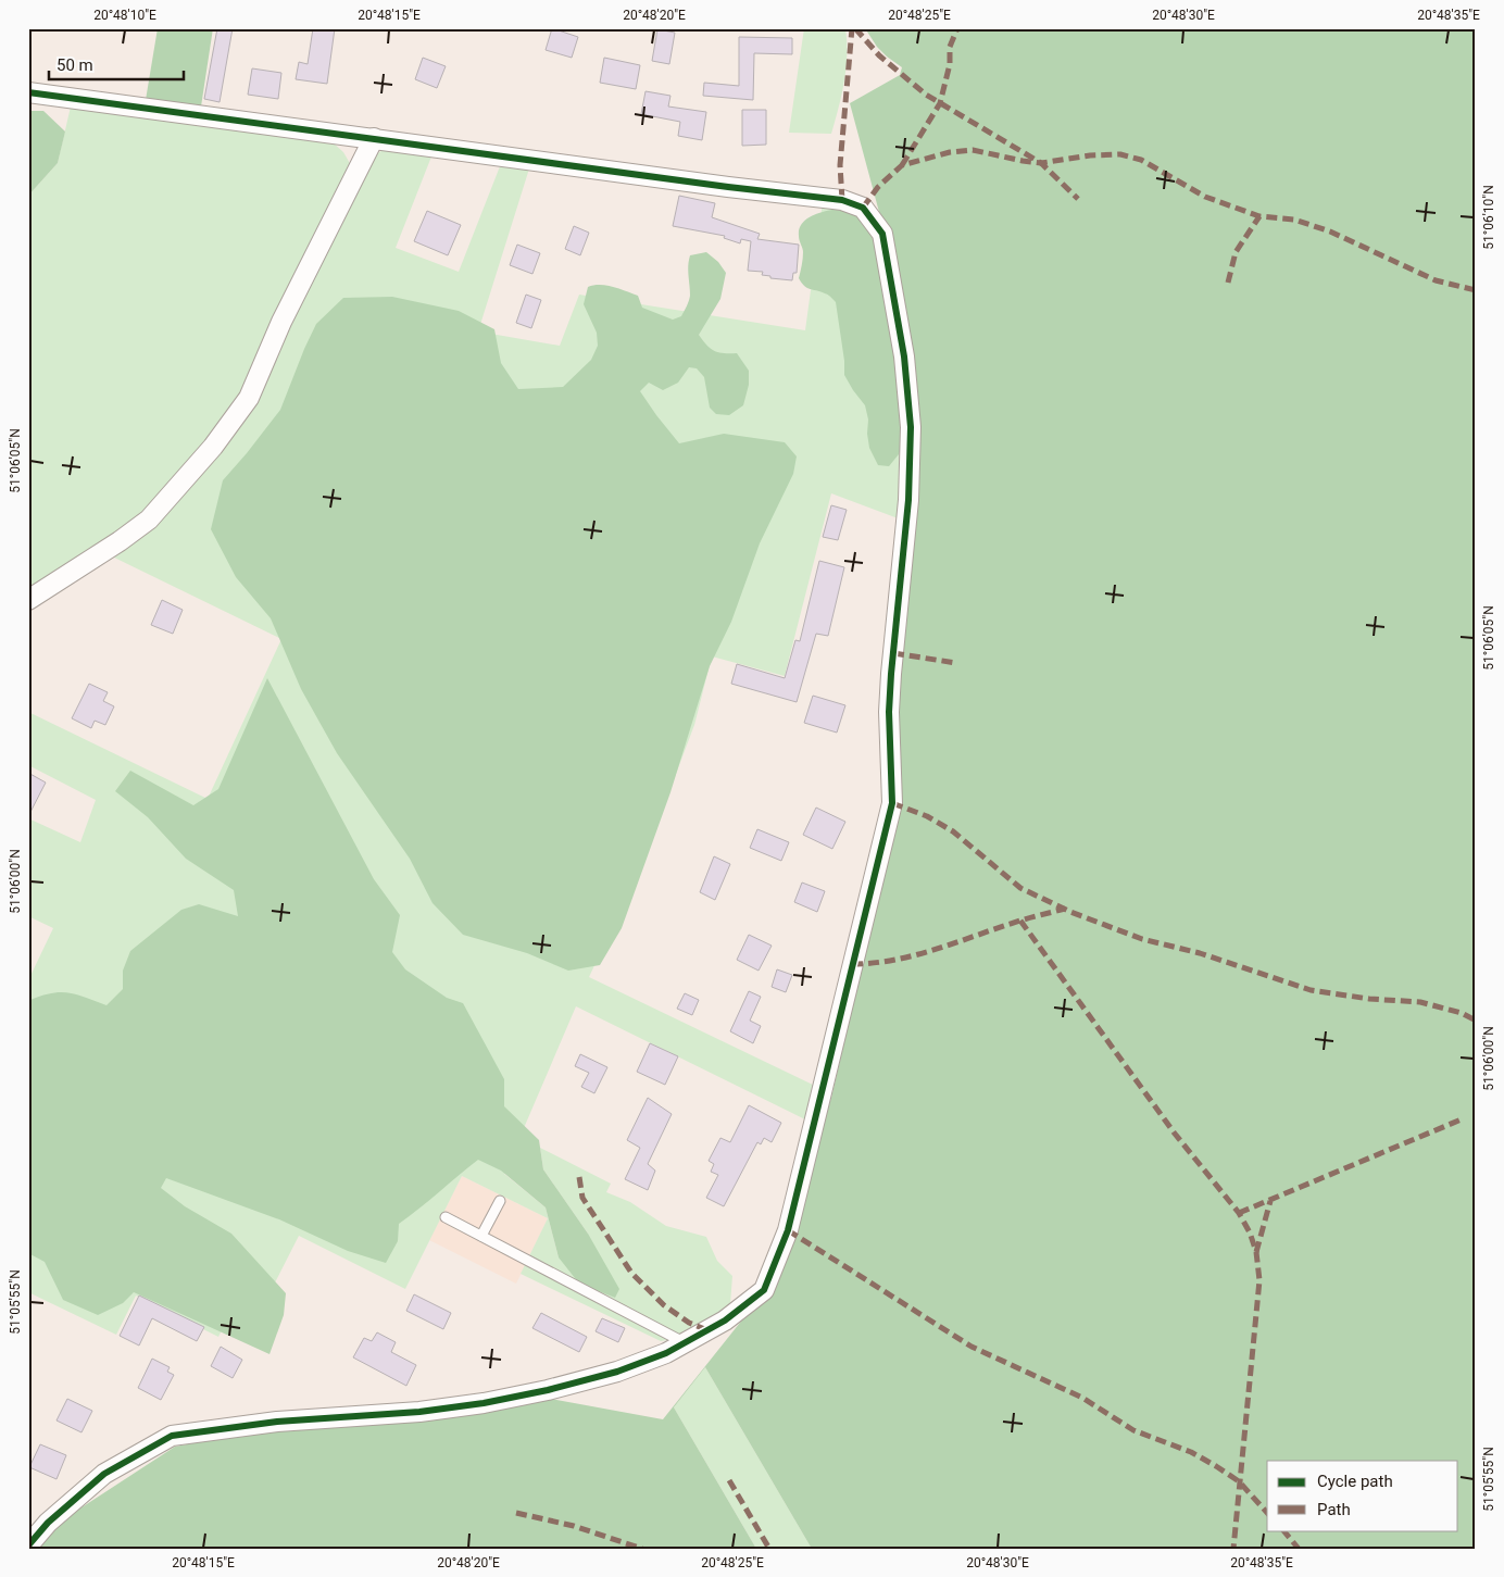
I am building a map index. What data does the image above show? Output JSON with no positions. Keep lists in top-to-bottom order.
{
  "legend": ["Cycle path", "Path"],
  "scale_bar": "50 m",
  "coordinates": [
    "20°48'10\"E",
    "20°48'15\"E",
    "20°48'20\"E",
    "20°48'25\"E",
    "20°48'30\"E",
    "20°48'35\"E",
    "51°06'10\"N",
    "51°06'05\"N",
    "51°06'00\"N",
    "51°05'55\"N"
  ]
}
